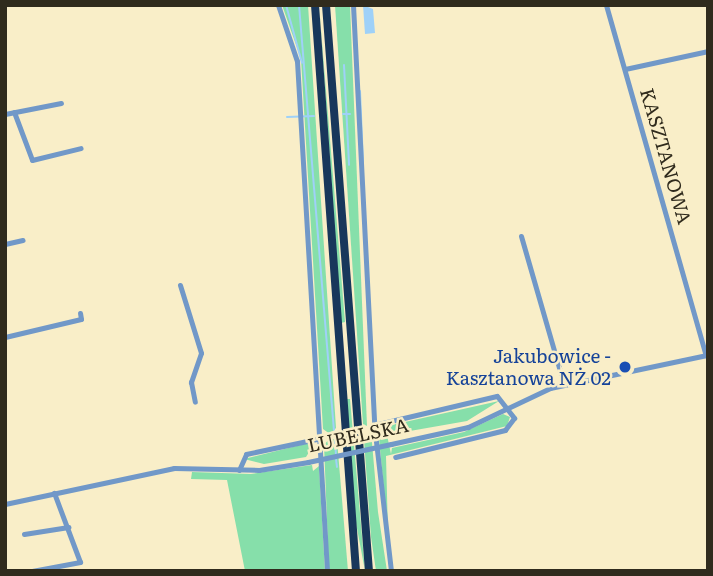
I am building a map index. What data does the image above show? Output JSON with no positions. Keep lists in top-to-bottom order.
{
  "streets": {
    "street": ["KASZTANOWA", "LUBELSKA"]
  },
  "crossings": [
    ["KASZTANOWA", "LUBELSKA"]
  ],
  "places": ["Jakubowice - Kasztanowa NŻ 02"]
}
